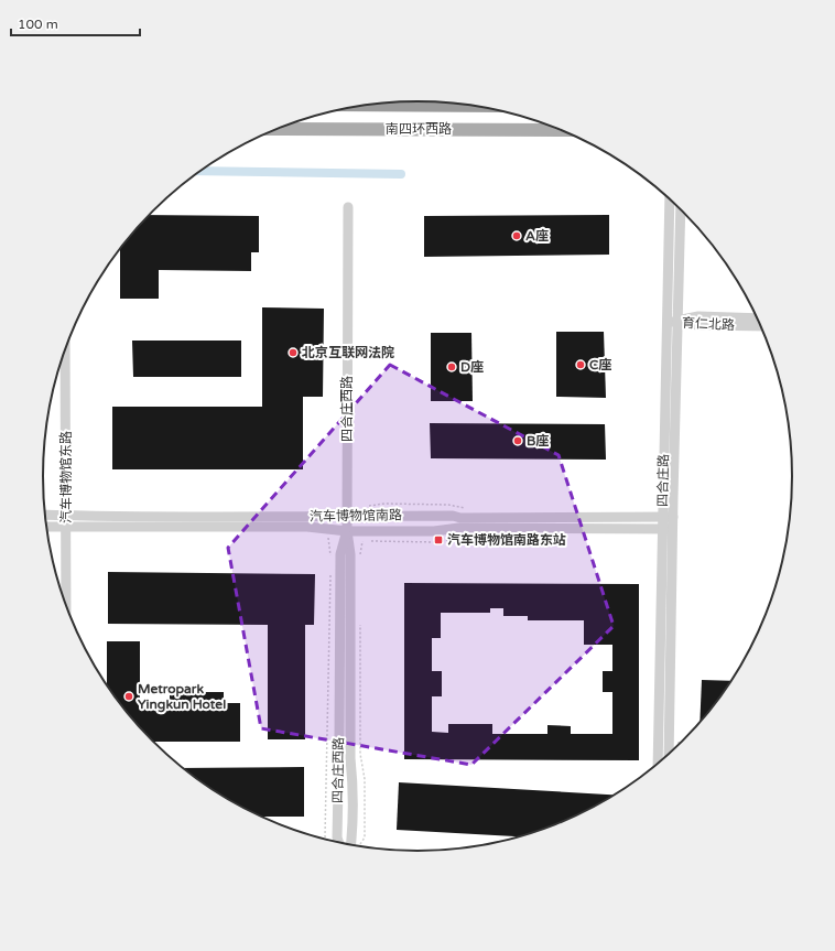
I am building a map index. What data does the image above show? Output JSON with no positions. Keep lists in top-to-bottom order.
{
  "streets": {
    "highway": ["南四环西路"],
    "street": [
      "育仁北路",
      "四合庄西路",
      "汽车博物馆东路",
      "四合庄路",
      "汽车博物馆南路"
    ]
  },
  "crossings": [
    ["育仁北路", "四合庄路"],
    ["四合庄西路", "汽车博物馆南路"],
    ["汽车博物馆东路", "汽车博物馆南路"],
    ["四合庄路", "汽车博物馆南路"]
  ],
  "places": {
    "other": [
      "A座",
      "北京互联网法院",
      "C座",
      "D座",
      "B座",
      "Metropark Yingkun Hotel"
    ],
    "transit": ["汽车博物馆南路东站"]
  },
  "scale_bar": "100 m"
}
